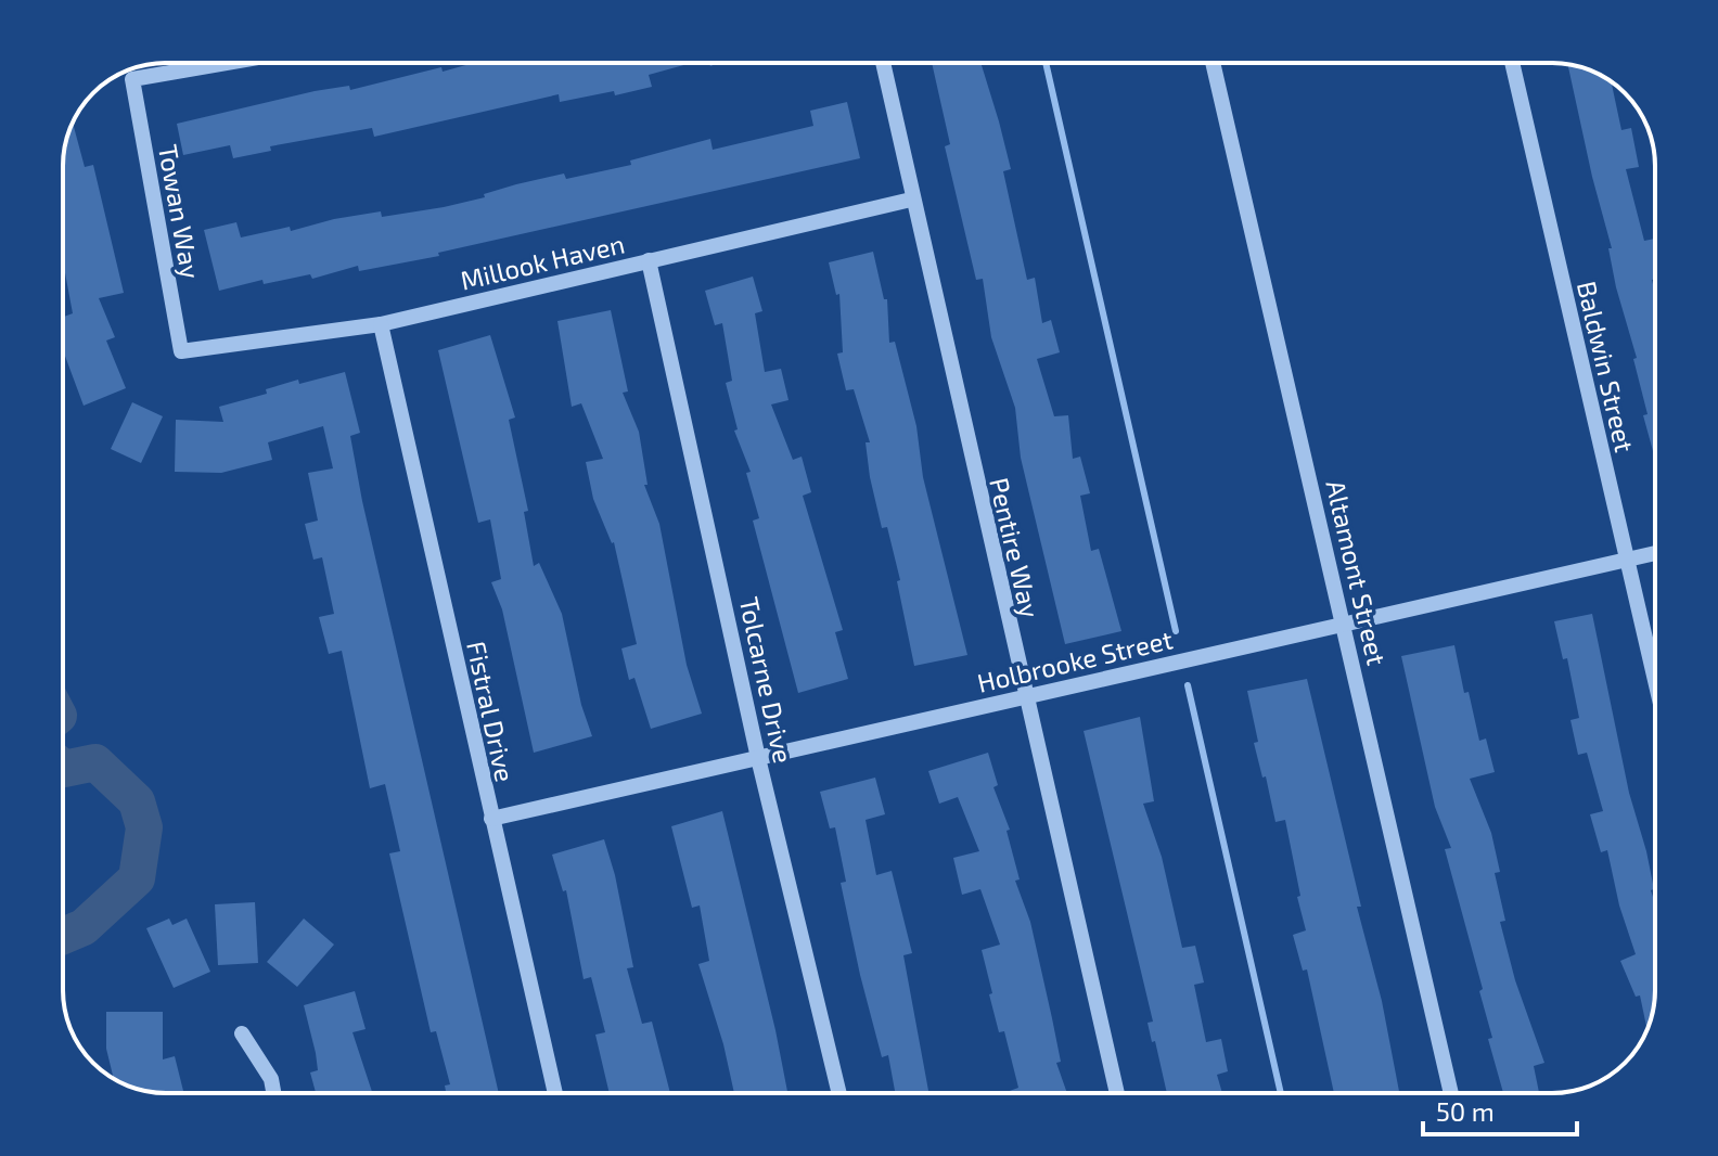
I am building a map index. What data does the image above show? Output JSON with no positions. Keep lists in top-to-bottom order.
{
  "streets": {
    "street": [
      "Towan Way",
      "Millook Haven",
      "Baldwin Street",
      "Pentire Way",
      "Altamont Street",
      "Holbrooke Street",
      "Tolcarne Drive",
      "Fistral Drive"
    ]
  },
  "crossings": [
    ["Towan Way", "Millook Haven"],
    ["Millook Haven", "Pentire Way"],
    ["Millook Haven", "Tolcarne Drive"],
    ["Millook Haven", "Fistral Drive"],
    ["Baldwin Street", "Holbrooke Street"],
    ["Pentire Way", "Holbrooke Street"],
    ["Altamont Street", "Holbrooke Street"],
    ["Holbrooke Street", "Tolcarne Drive"],
    ["Holbrooke Street", "Fistral Drive"]
  ],
  "scale_bar": "50 m"
}
